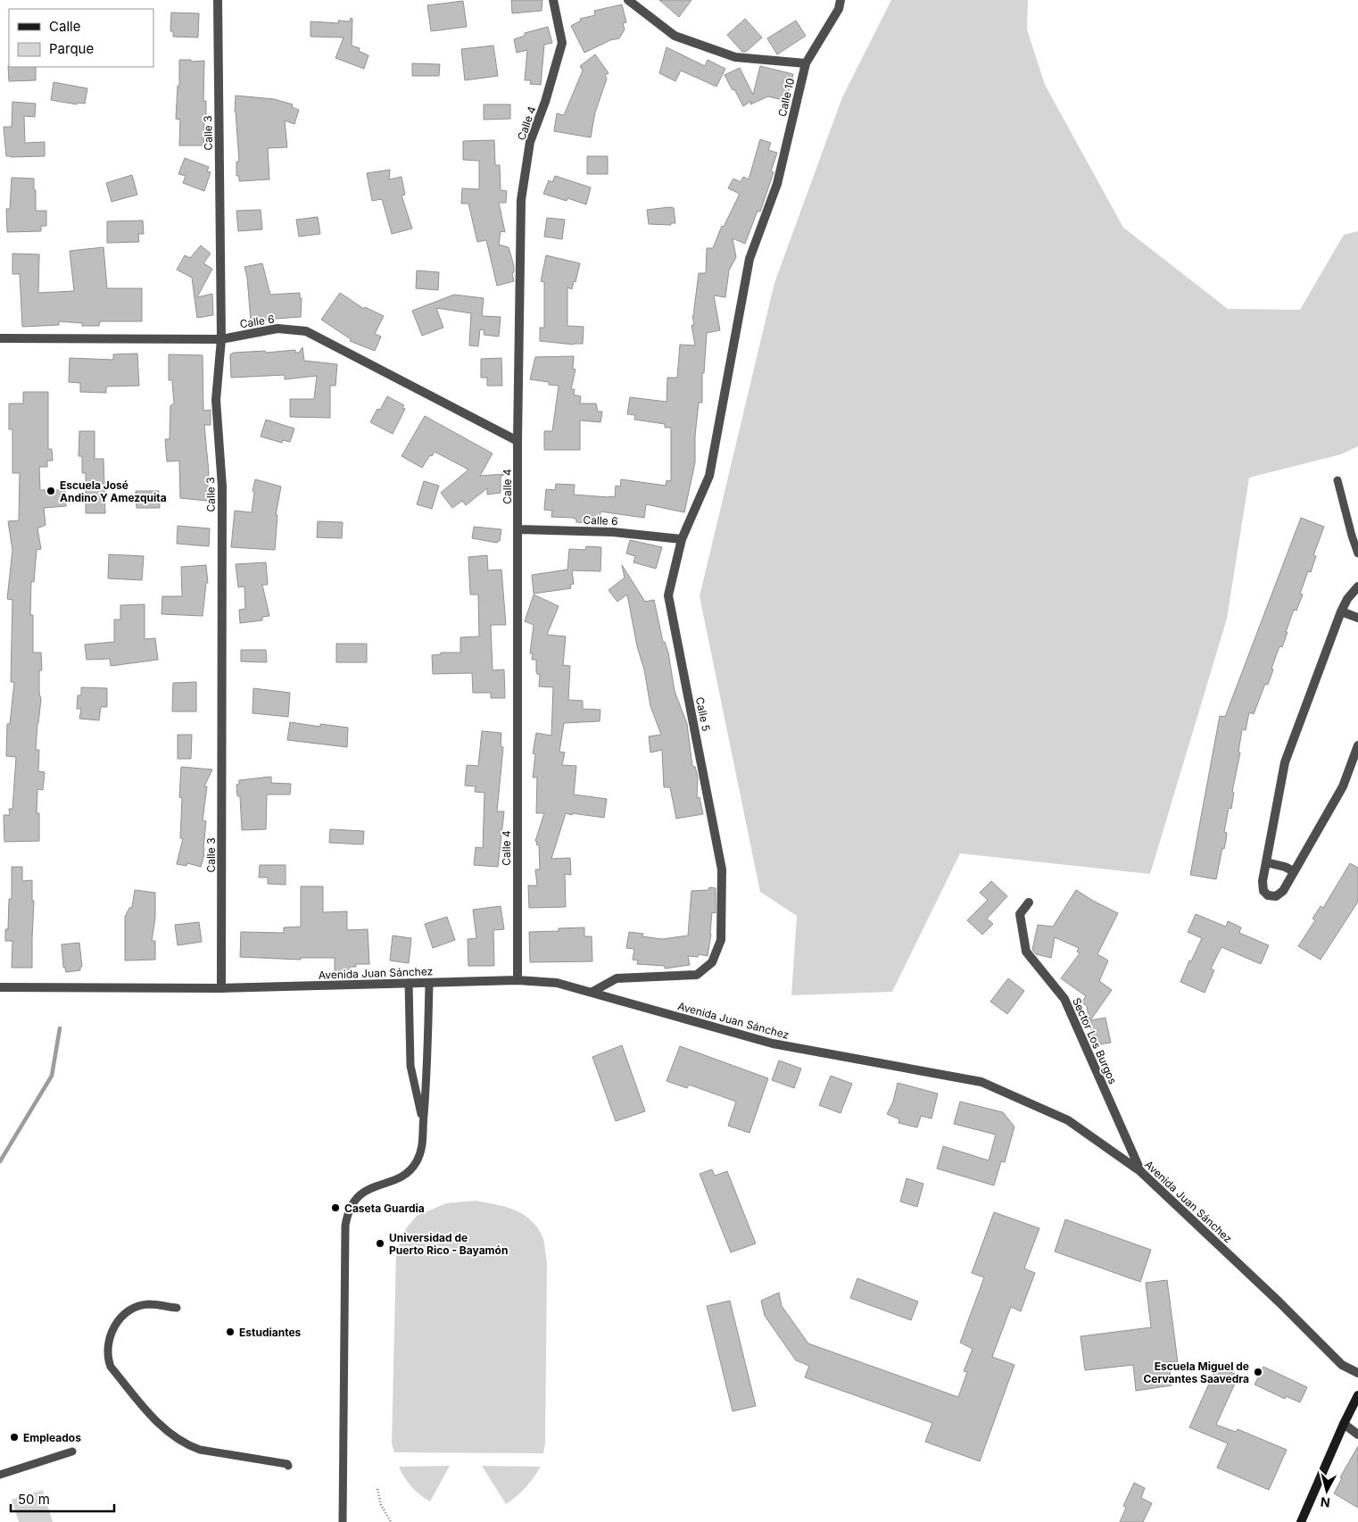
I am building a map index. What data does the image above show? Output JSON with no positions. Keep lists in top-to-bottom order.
{
  "streets": {
    "street": [
      "Calle 10",
      "Calle 4",
      "Calle 3",
      "Calle 6",
      "Calle 5",
      "Avenida Juan Sánchez",
      "Sector Los Burgos"
    ]
  },
  "crossings": [
    ["Calle 10", "Calle 5"],
    ["Calle 4", "Calle 6"],
    ["Calle 4", "Avenida Juan Sánchez"],
    ["Calle 3", "Calle 6"],
    ["Calle 3", "Avenida Juan Sánchez"],
    ["Calle 6", "Calle 5"],
    ["Calle 5", "Avenida Juan Sánchez"],
    ["Avenida Juan Sánchez", "Sector Los Burgos"]
  ],
  "places": [
    "Escuela José Andino Y Amezquita",
    "Caseta Guardia",
    "Universidad de Puerto Rico - Bayamón",
    "Estudiantes",
    "Escuela Miguel de Cervantes Saavedra",
    "Empleados"
  ],
  "legend": ["Calle", "Parque"],
  "scale_bar": "50 m",
  "north": "bottom"
}
